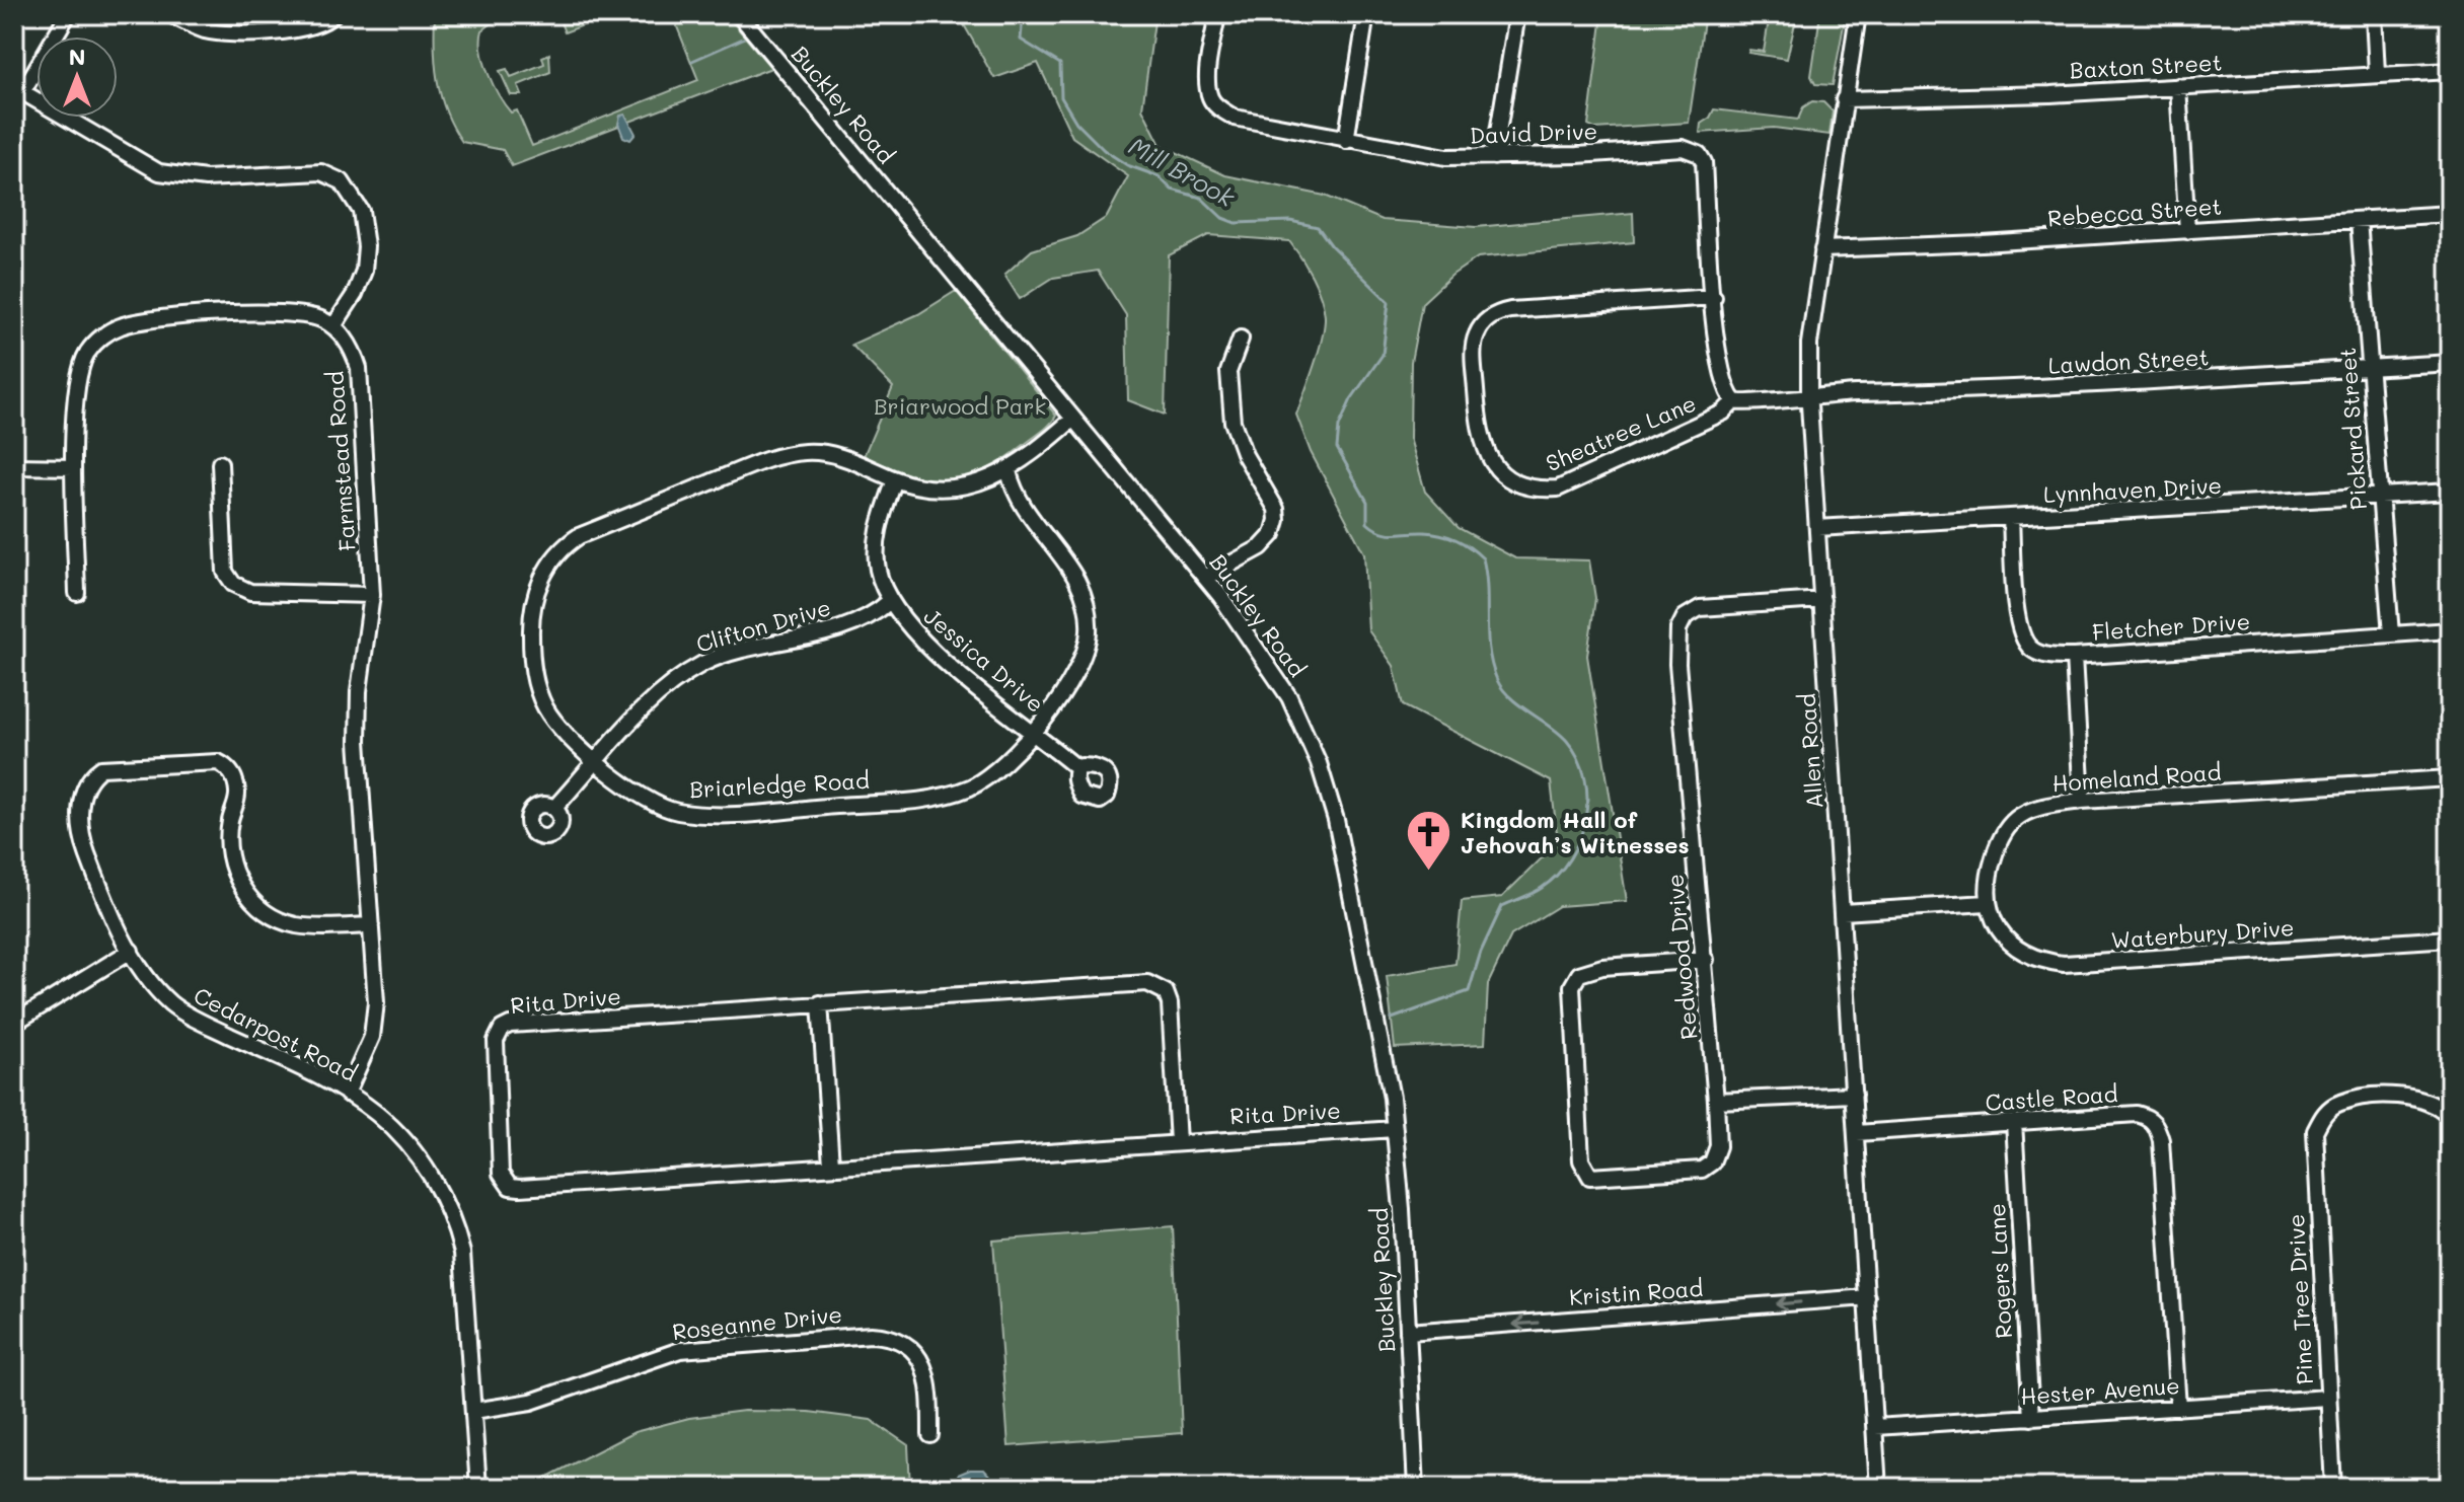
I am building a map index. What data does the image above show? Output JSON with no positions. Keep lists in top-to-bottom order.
{
  "streets": {
    "street": [
      "Baxton Street",
      "Buckley Road",
      "David Drive",
      "Rebecca Street",
      "Lawdon Street",
      "Pickard Street",
      "Sheatree Lane",
      "Farmstead Road",
      "Lynnhaven Drive",
      "Clifton Drive",
      "Fletcher Drive",
      "Jessica Drive",
      "Allen Road",
      "Homeland Road",
      "Briarledge Road",
      "Waterbury Drive",
      "Redwood Drive",
      "Rita Drive",
      "Cedarpost Road",
      "Castle Road",
      "Rogers Lane",
      "Kristin Road",
      "Pine Tree Drive",
      "Roseanne Drive",
      "Hester Avenue"
    ]
  },
  "crossings": [
    ["Baxton Street", "Allen Road"],
    ["Buckley Road", "Briarledge Road"],
    ["Buckley Road", "Rita Drive"],
    ["Buckley Road", "Kristin Road"],
    ["David Drive", "Sheatree Lane"],
    ["Rebecca Street", "Pickard Street"],
    ["Rebecca Street", "Allen Road"],
    ["Lawdon Street", "Pickard Street"],
    ["Lawdon Street", "Allen Road"],
    ["Pickard Street", "Lynnhaven Drive"],
    ["Pickard Street", "Fletcher Drive"],
    ["Farmstead Road", "Cedarpost Road"],
    ["Lynnhaven Drive", "Fletcher Drive"],
    ["Lynnhaven Drive", "Allen Road"],
    ["Clifton Drive", "Jessica Drive"],
    ["Clifton Drive", "Briarledge Road"],
    ["Jessica Drive", "Briarledge Road"],
    ["Allen Road", "Redwood Drive"],
    ["Allen Road", "Castle Road"],
    ["Allen Road", "Kristin Road"],
    ["Allen Road", "Hester Avenue"],
    ["Homeland Road", "Waterbury Drive"],
    ["Cedarpost Road", "Roseanne Drive"],
    ["Castle Road", "Rogers Lane"],
    ["Castle Road", "Hester Avenue"],
    ["Rogers Lane", "Hester Avenue"],
    ["Pine Tree Drive", "Hester Avenue"]
  ],
  "one_way": ["Kristin Road"],
  "water": ["Mill Brook"],
  "parks": ["Briarwood Park"],
  "places": {
    "church": ["Kingdom Hall of Jehovah’s Witnesses"]
  },
  "north": "top"
}
